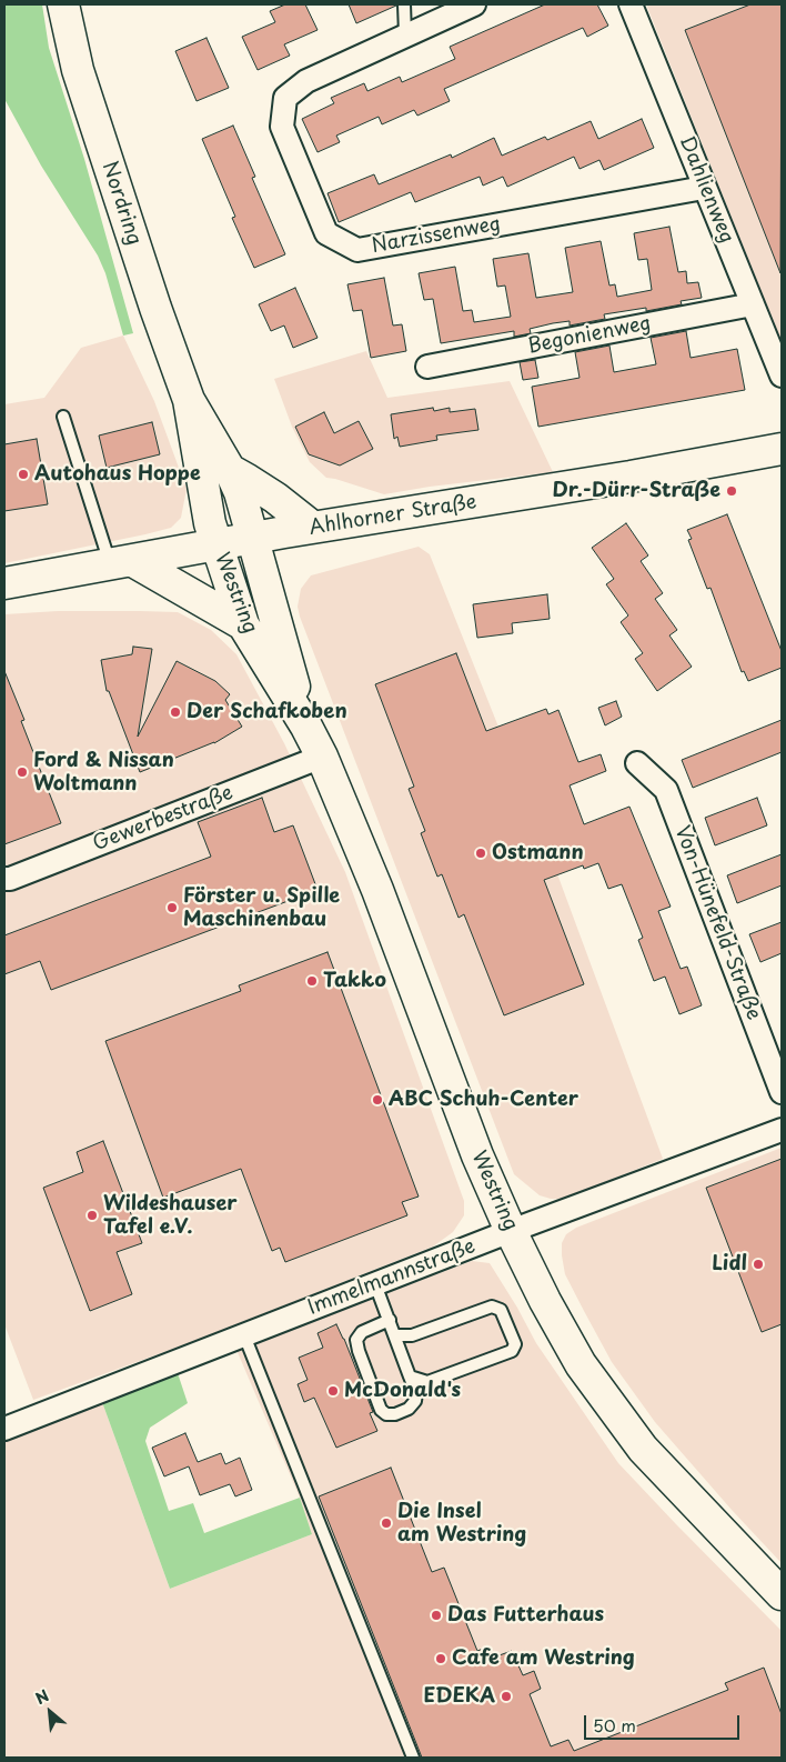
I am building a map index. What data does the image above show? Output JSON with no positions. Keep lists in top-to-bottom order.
{
  "streets": {
    "main road": ["Nordring", "Ahlhorner Straße", "Westring"],
    "street": [
      "Dahlienweg",
      "Narzissenweg",
      "Begonienweg",
      "Gewerbestraße",
      "Von-Hünefeld-Straße",
      "Immelmannstraße"
    ]
  },
  "crossings": [
    ["Dahlienweg", "Narzissenweg"],
    ["Dahlienweg", "Begonienweg"],
    ["Nordring", "Ahlhorner Straße"],
    ["Nordring", "Westring"],
    ["Ahlhorner Straße", "Westring"],
    ["Westring", "Gewerbestraße"],
    ["Westring", "Immelmannstraße"]
  ],
  "places": [
    "Autohaus Hoppe",
    "Dr.-Dürr-Straße",
    "Der Schafkoben",
    "Ford & Nissan Woltmann",
    "Ostmann",
    "Förster u. Spille Maschinenbau",
    "Takko",
    "ABC Schuh-Center",
    "Wildeshauser Tafel e.V.",
    "Lidl",
    "McDonald's",
    "Die Insel am Westring",
    "Das Futterhaus",
    "Cafe am Westring",
    "EDEKA"
  ],
  "scale_bar": "50 m",
  "north": "top left"
}
